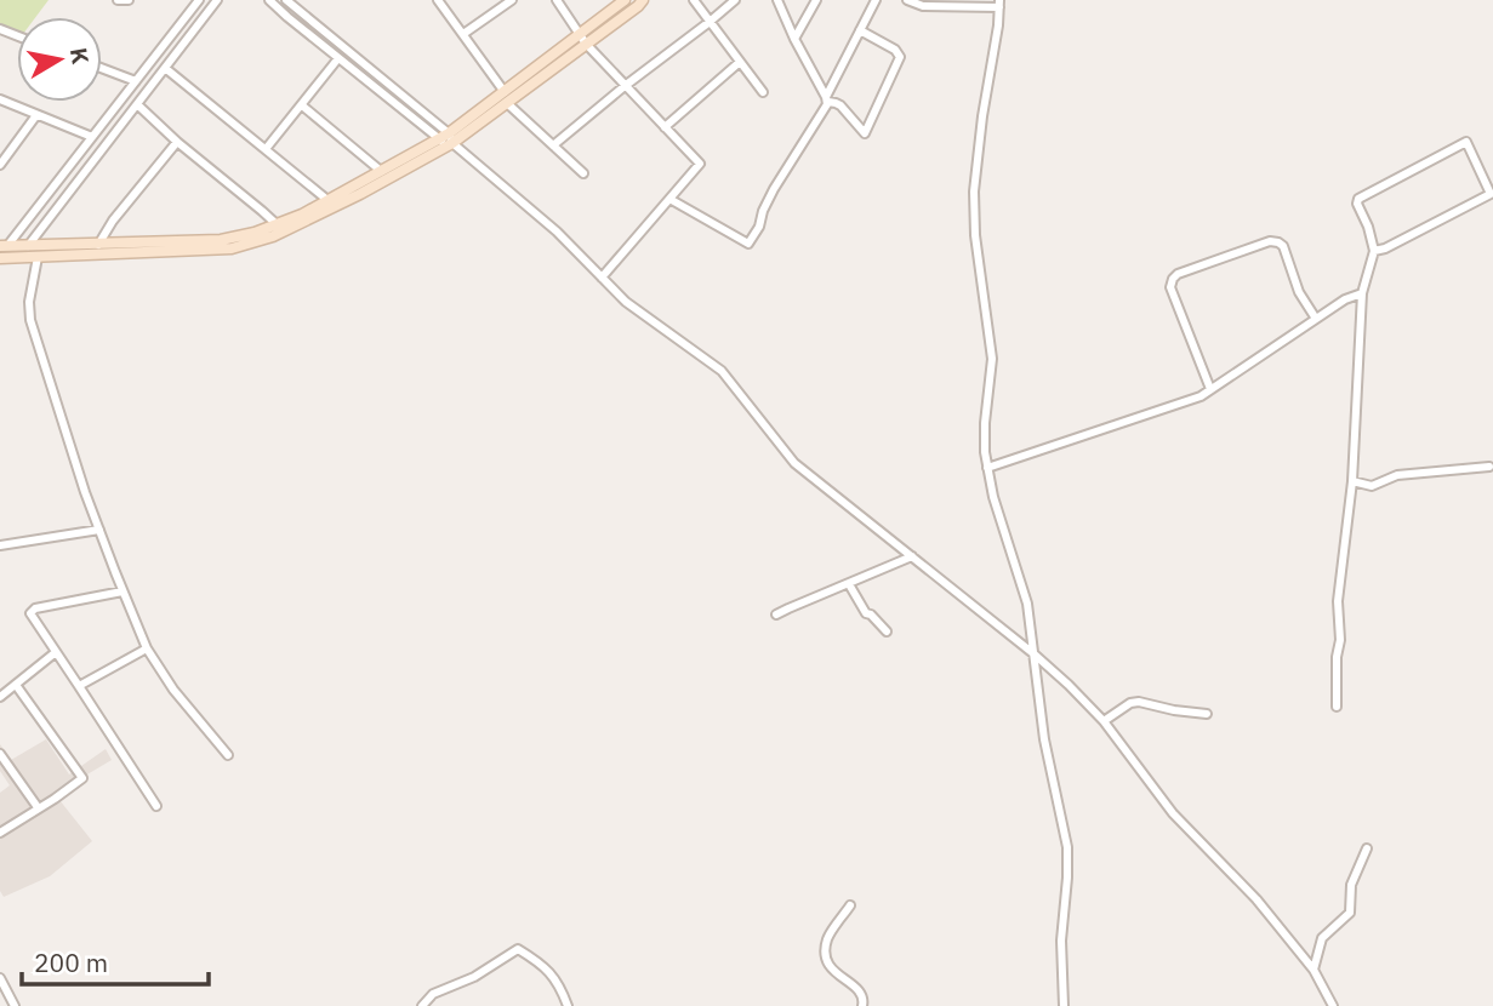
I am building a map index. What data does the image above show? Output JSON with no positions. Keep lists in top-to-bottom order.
{
  "scale_bar": "200 m",
  "north": "right"
}
